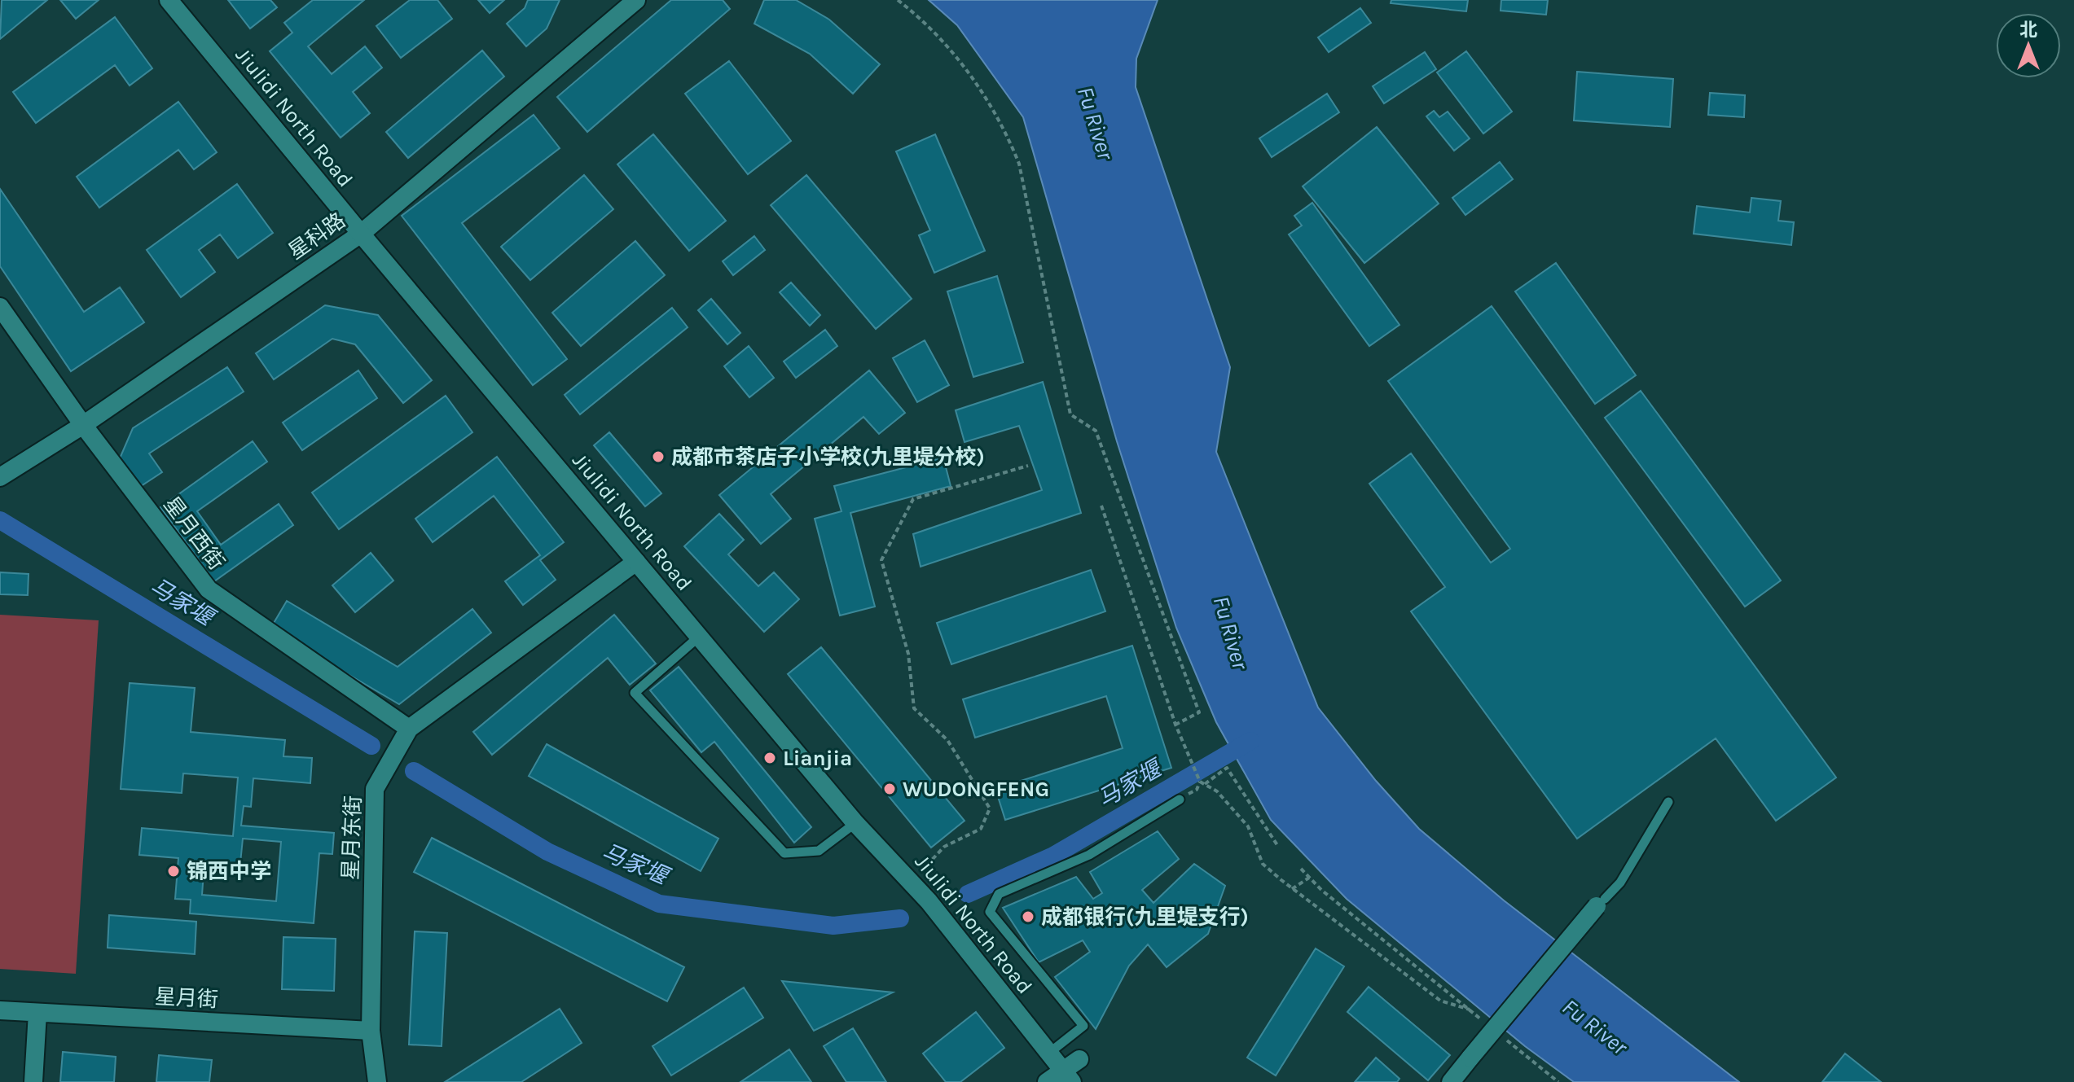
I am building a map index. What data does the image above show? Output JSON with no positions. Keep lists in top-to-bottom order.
{
  "streets": {
    "street": [
      "Jiulidi North Road",
      "星科路",
      "星月西街",
      "星月东街",
      "星月街"
    ]
  },
  "crossings": [
    ["Jiulidi North Road", "星科路"],
    ["Jiulidi North Road", "星月东街"],
    ["星科路", "星月西街"],
    ["星月西街", "星月东街"],
    ["星月东街", "星月街"]
  ],
  "water": ["Fu River", "马家堰"],
  "places": [
    "成都市茶店子小学校(九里堤分校)",
    "Lianjia",
    "WUDONGFENG",
    "锦西中学",
    "成都银行(九里堤支行)"
  ],
  "north": "top"
}
